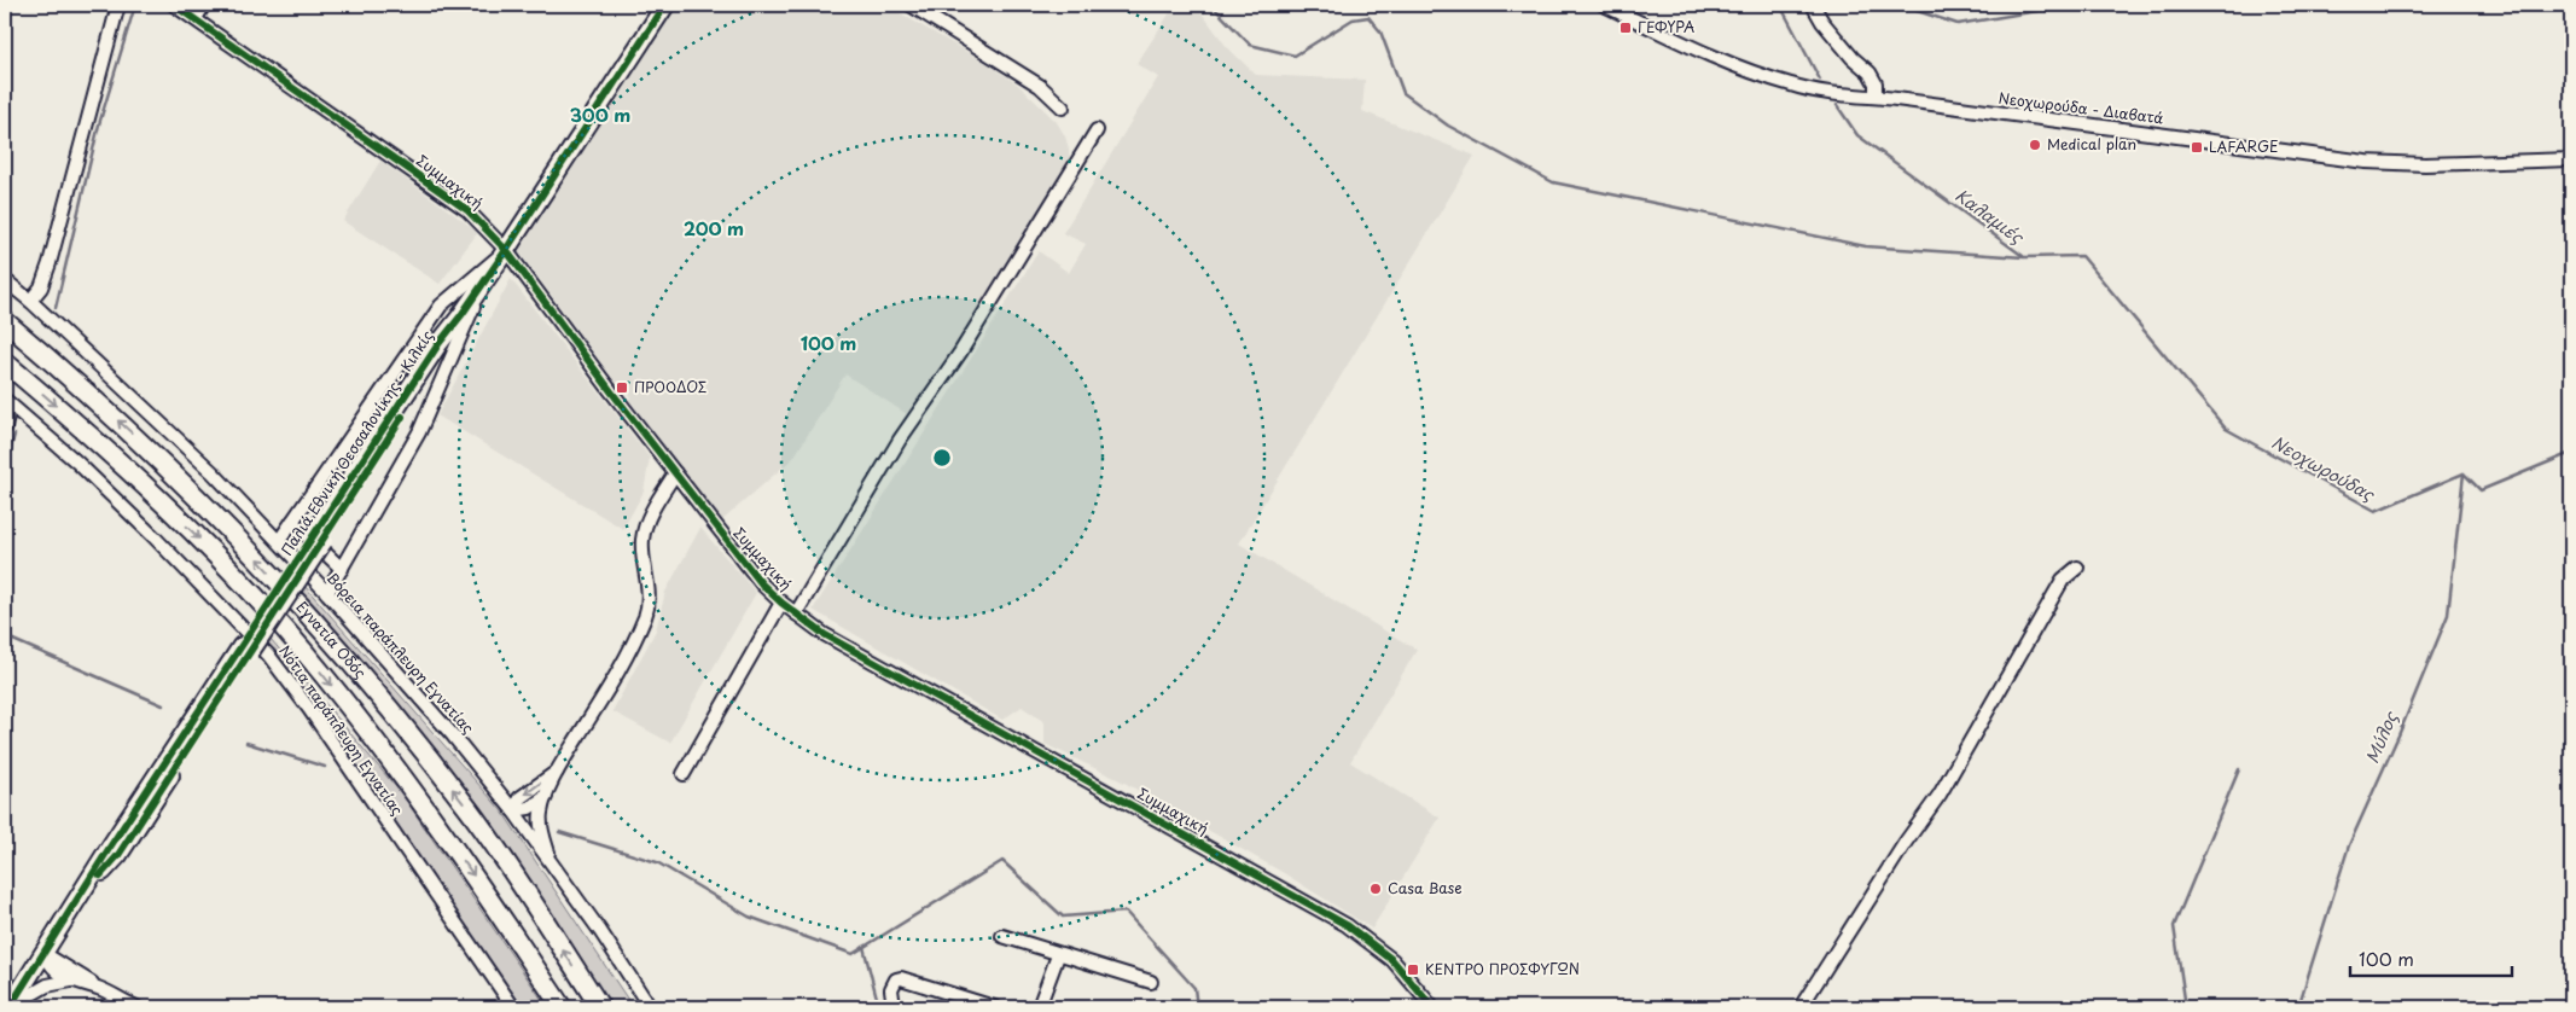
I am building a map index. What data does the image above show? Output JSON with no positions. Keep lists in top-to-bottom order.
{
  "streets": {
    "highway": ["Εγνατία Οδός"],
    "main road": ["Παλιά Εθνική Θεσσαλονίκης - Κιλκίς"],
    "street": [
      "Νεοχωρούδα - Διαβατά",
      "Συμμαχική",
      "Βόρεια παράπλευρη Εγνατίας",
      "Νότια παράπλευρη Εγνατίας"
    ]
  },
  "crossings": [
    ["Συμμαχική", "Παλιά Εθνική Θεσσαλονίκης - Κιλκίς"]
  ],
  "water": ["Καλαμιές", "Νεοχωρούδας", "Μύλος"],
  "places": {
    "transit": [
      "ΓΕΦΥΡΑ",
      "LAFARGE",
      "ΠΡΟΟΔΟΣ",
      "ΚΕΝΤΡΟ ΠΡΟΣΦΥΓΩΝ"
    ],
    "other": ["Medical plan", "Casa Base"]
  },
  "scale_bar": "100 m",
  "rings": ["300 m", "200 m", "100 m"]
}
